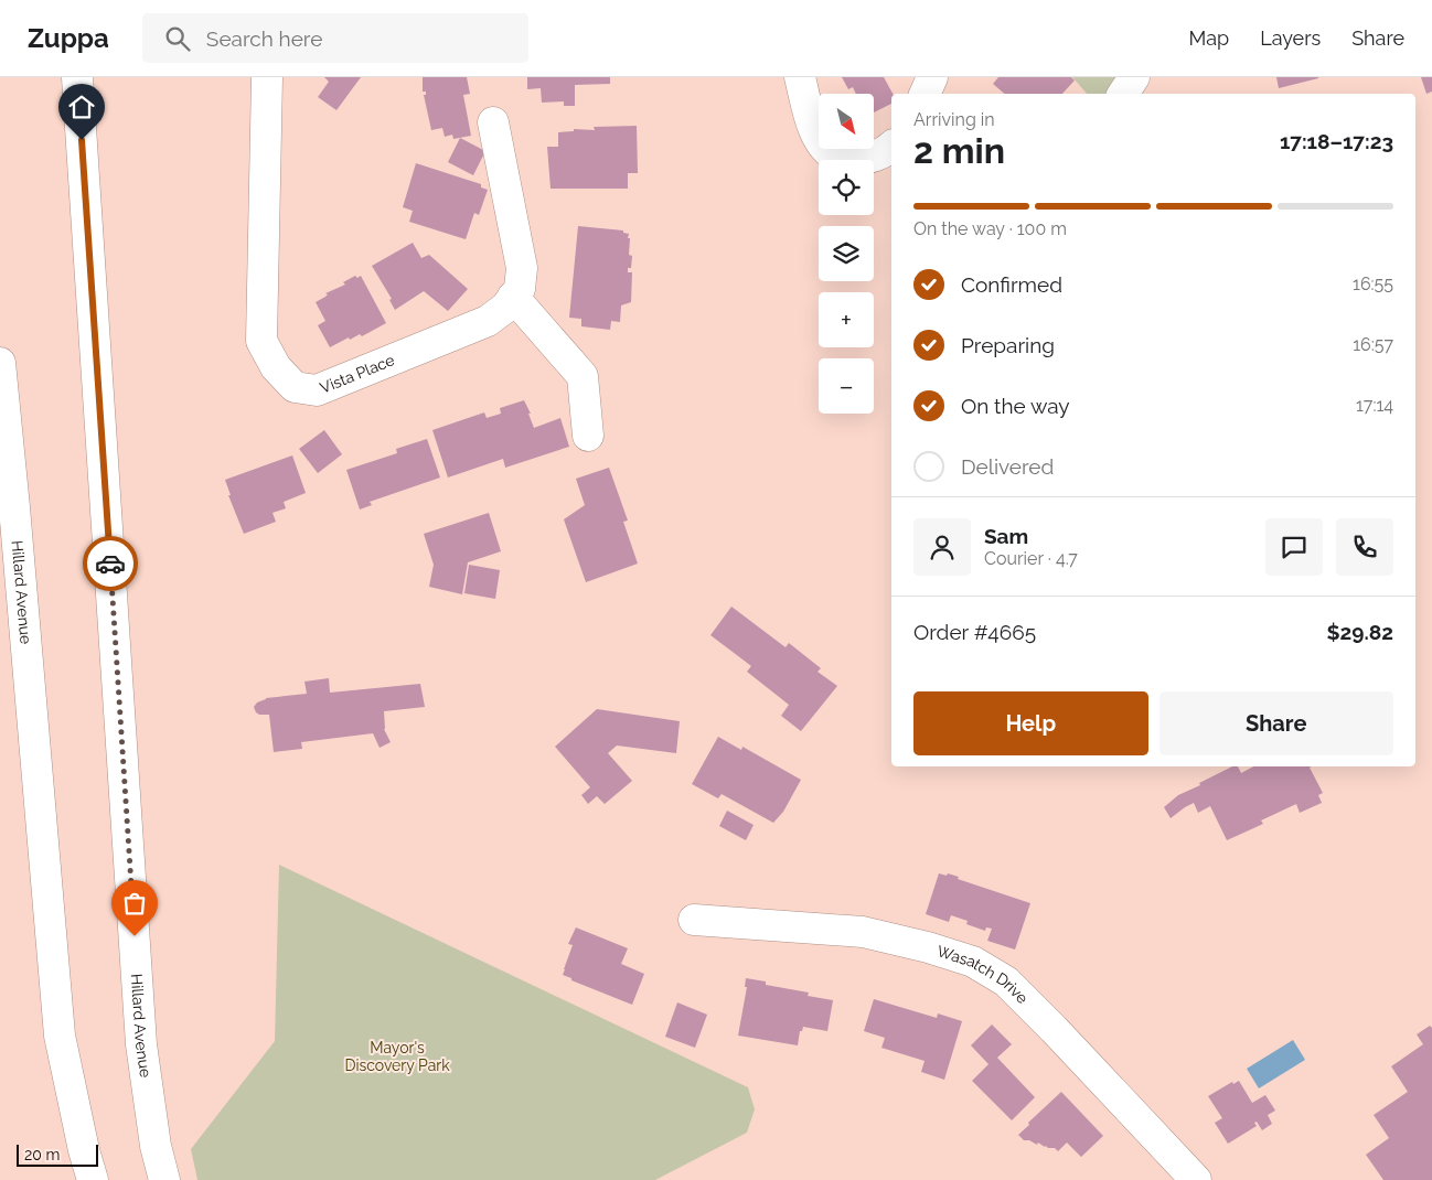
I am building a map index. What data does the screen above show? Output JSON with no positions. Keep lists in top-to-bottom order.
{
  "streets": {
    "main road": ["Vista Place", "Hillard Avenue", "Wasatch Drive"]
  },
  "parks": ["Mayor's Discovery Park"],
  "scale_bar": "20 m",
  "north": "bottom right",
  "page": {
    "header": "Zuppa",
    "search": "Search here",
    "nav": ["Map", "Layers", "Share"],
    "map_buttons": ["+", "−"],
    "heading": ["2 min", "Arriving in", "17:18–17:23"],
    "panel": [
      "Sam",
      "Courier · 4.7",
      "Order #4665",
      "$29.82"
    ],
    "bar": "On the way · 100 m",
    "list": [
      ["Confirmed", "16:55"],
      ["Preparing", "16:57"],
      ["On the way", "17:14"],
      "Delivered"
    ],
    "buttons": ["Help", "Share"],
    "scale": "20 m"
  }
}
